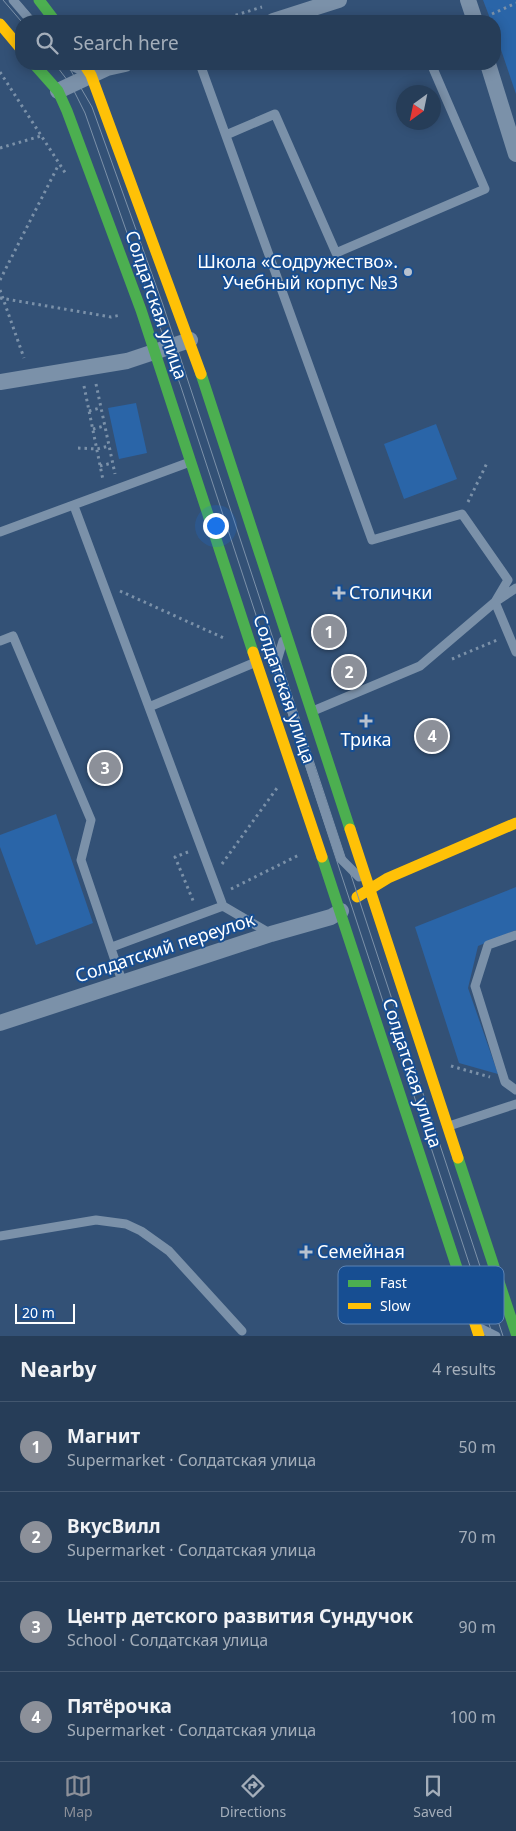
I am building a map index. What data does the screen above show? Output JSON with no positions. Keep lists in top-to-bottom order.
{
  "streets": {
    "main road": ["Солдатская улица"],
    "street": ["Солдатский переулок"]
  },
  "crossings": [
    ["Солдатская улица", "Солдатский переулок"]
  ],
  "places": {
    "other": ["Школа «Содружество». Учебный корпус №3"],
    "health": ["Столички", "Трика", "Семейная"]
  },
  "legend": ["Fast", "Slow"],
  "scale_bar": "20 m",
  "north": "bottom left",
  "page": {
    "search": "Search here",
    "pins": [
      "1",
      "2",
      "4",
      "3"
    ],
    "scale": "20 m",
    "heading": ["Nearby", "4 results"],
    "list": [
      {
        "mark": "1",
        "name": "Магнит",
        "note": "Supermarket · Солдатская улица",
        "value": "50 m"
      },
      {
        "mark": "2",
        "name": "ВкусВилл",
        "note": "Supermarket · Солдатская улица",
        "value": "70 m"
      },
      {
        "mark": "3",
        "name": "Центр детского развития Сундучок",
        "note": "School · Солдатская улица",
        "value": "90 m"
      },
      {
        "mark": "4",
        "name": "Пятёрочка",
        "note": "Supermarket · Солдатская улица",
        "value": "100 m"
      }
    ],
    "nav": ["Map", "Directions", "Saved"]
  }
}
